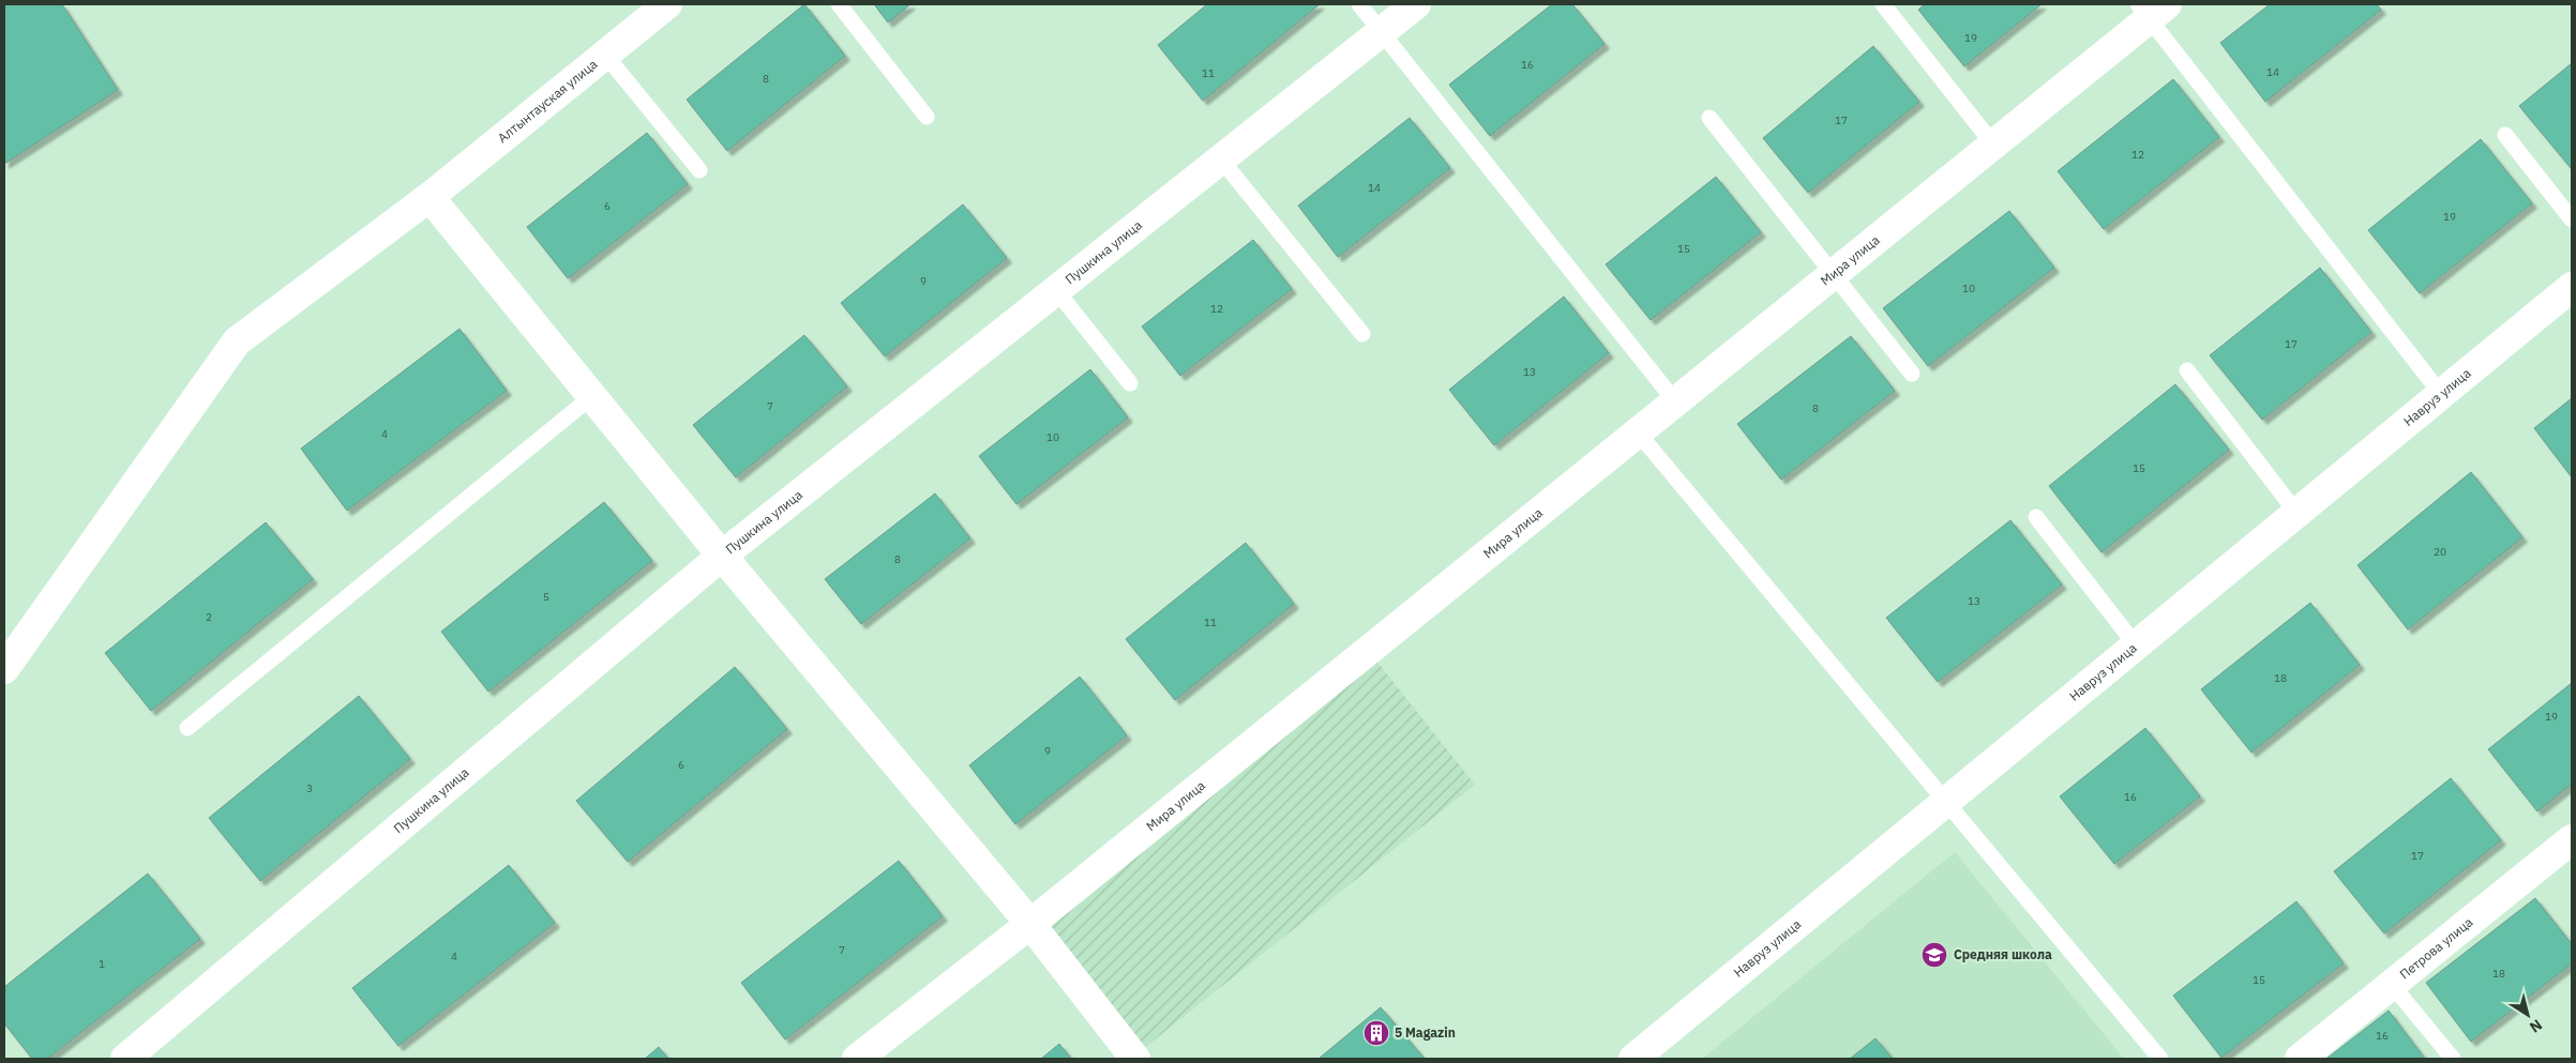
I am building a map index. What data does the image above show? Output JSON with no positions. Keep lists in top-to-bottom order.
{
  "streets": {
    "street": [
      "Алтынтауская улица",
      "Пушкина улица",
      "Мира улица",
      "Навруз улица",
      "Петрова улица"
    ]
  },
  "places": {
    "school or university": ["Средняя школа"],
    "building": ["5 Magazin"]
  },
  "house_numbers": [
    "19",
    "16",
    "14",
    "11",
    "8",
    "17",
    "12",
    "14",
    "6",
    "19",
    "15",
    "9",
    "10",
    "12",
    "17",
    "13",
    "7",
    "8",
    "4",
    "10",
    "15",
    "20",
    "8",
    "5",
    "13",
    "2",
    "11",
    "18",
    "19",
    "9",
    "6",
    "3",
    "16",
    "17",
    "7",
    "4",
    "1",
    "18",
    "15",
    "16"
  ],
  "north": "bottom right"
}
